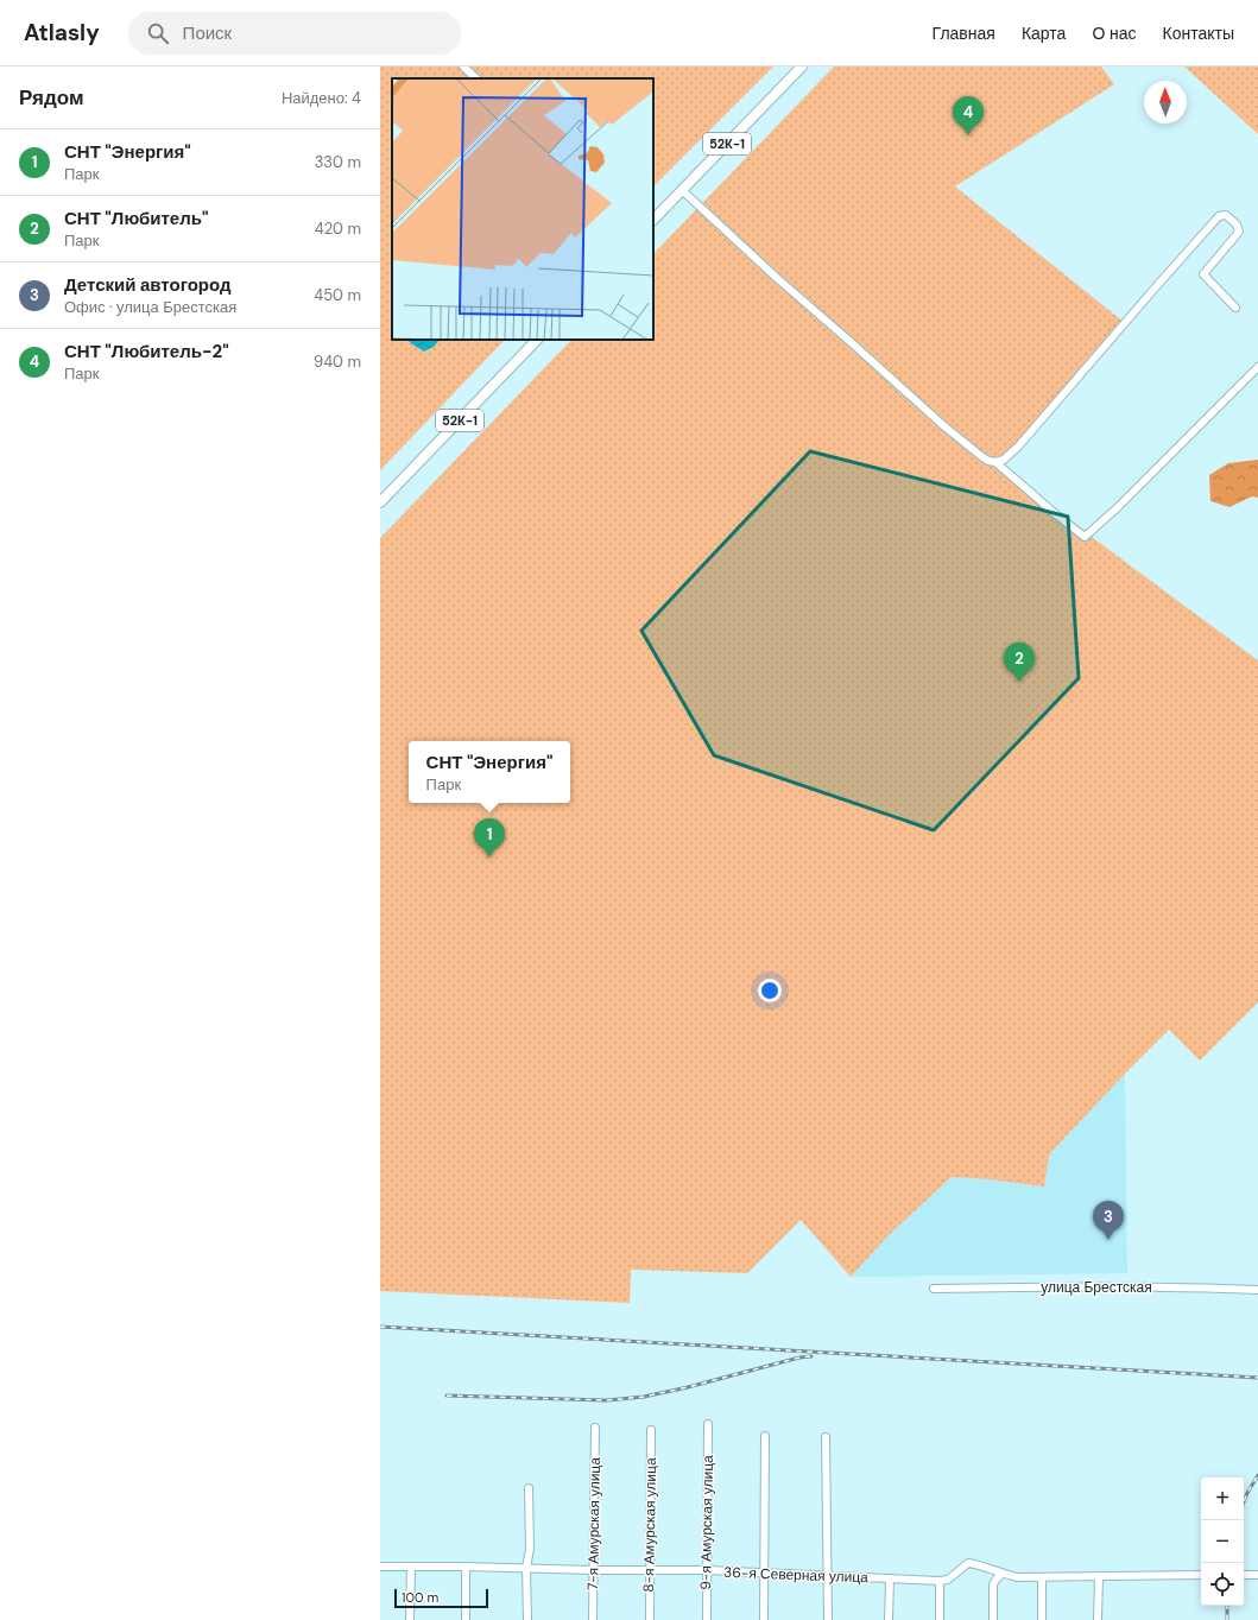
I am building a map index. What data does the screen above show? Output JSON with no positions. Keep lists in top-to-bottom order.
{
  "streets": {
    "main road": ["52К-1"],
    "street": [
      "улица Брестская",
      "9-я Амурская улица",
      "7-я Амурская улица",
      "8-я Амурская улица",
      "36-я Северная улица"
    ]
  },
  "crossings": [
    ["9-я Амурская улица", "36-я Северная улица"],
    ["7-я Амурская улица", "36-я Северная улица"],
    ["8-я Амурская улица", "36-я Северная улица"]
  ],
  "scale_bar": "100 m",
  "north": "top",
  "page": {
    "header": "Atlasly",
    "search": "Поиск",
    "nav": [
      "Главная",
      "Карта",
      "О нас",
      "Контакты"
    ],
    "heading": ["Рядом", "Найдено: 4"],
    "pins": [
      "4",
      "2",
      "1",
      "3"
    ],
    "list": [
      {
        "mark": "1",
        "name": "СНТ \"Энергия\"",
        "note": "Парк",
        "value": "330 m"
      },
      {
        "mark": "2",
        "name": "СНТ \"Любитель\"",
        "note": "Парк",
        "value": "420 m"
      },
      {
        "mark": "3",
        "name": "Детский автогород",
        "note": "Офис · улица Брестская",
        "value": "450 m"
      },
      {
        "mark": "4",
        "name": "СНТ \"Любитель-2\"",
        "note": "Парк",
        "value": "940 m"
      }
    ],
    "popup": ["СНТ \"Энергия\"", "Парк"],
    "map_buttons": ["+", "−"],
    "scale": "100 m"
  }
}
